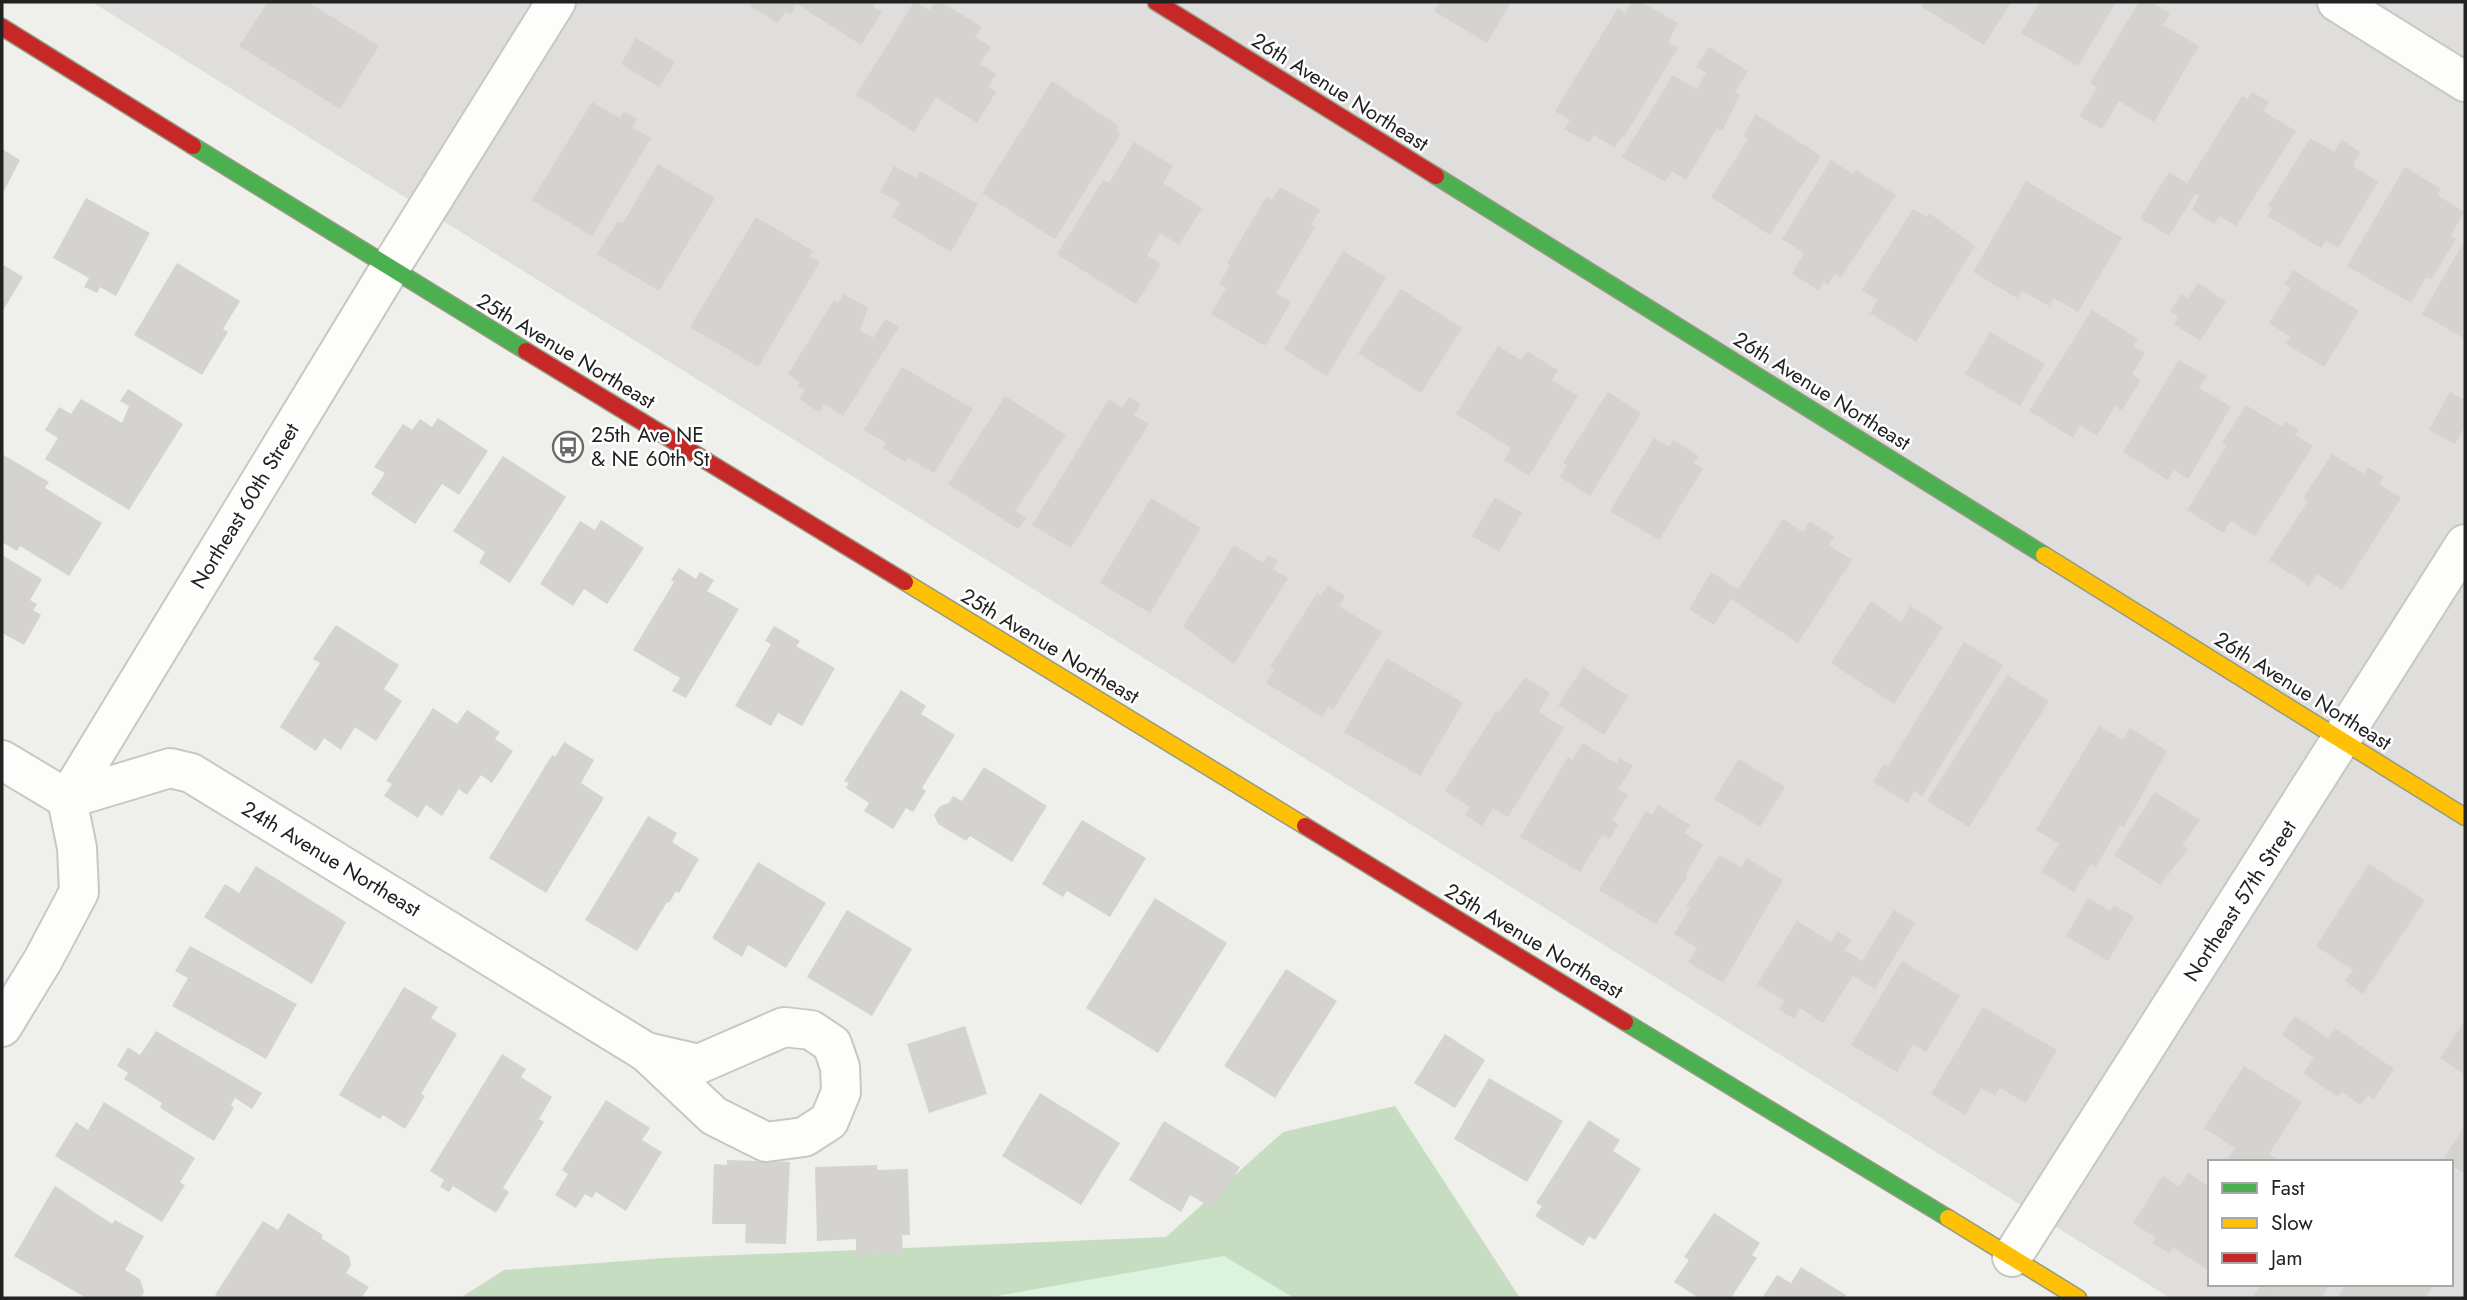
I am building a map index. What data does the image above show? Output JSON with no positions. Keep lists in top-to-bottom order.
{
  "streets": {
    "main road": ["26th Avenue Northeast", "25th Avenue Northeast"],
    "street": ["Northeast 60th Street", "24th Avenue Northeast", "Northeast 57th Street"]
  },
  "crossings": [
    ["26th Avenue Northeast", "Northeast 57th Street"],
    ["25th Avenue Northeast", "Northeast 60th Street"],
    ["25th Avenue Northeast", "Northeast 57th Street"],
    ["Northeast 60th Street", "24th Avenue Northeast"]
  ],
  "places": {
    "bus stop": ["25th Ave NE & NE 60th St"]
  },
  "legend": ["Fast", "Slow", "Jam"]
}
